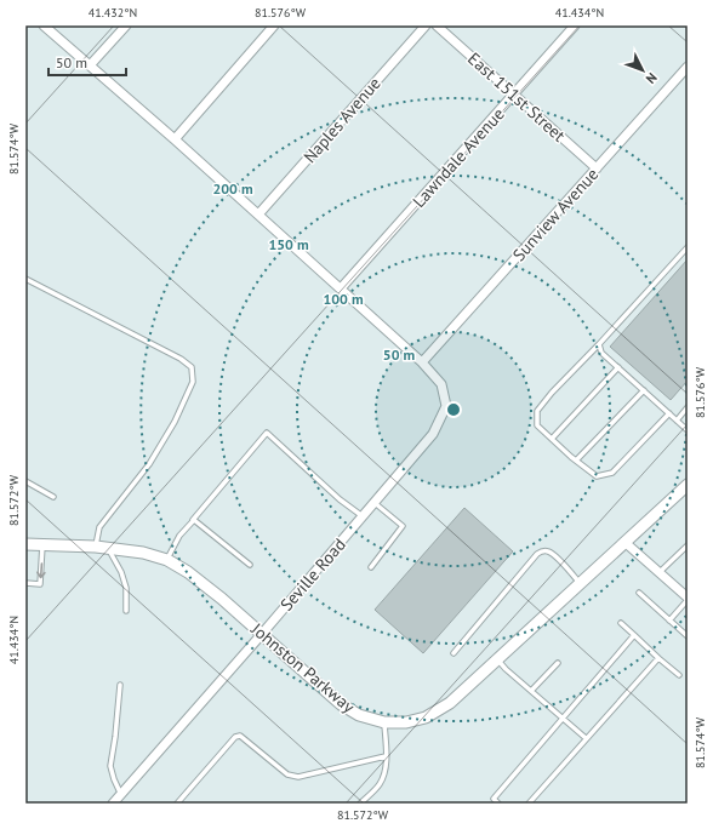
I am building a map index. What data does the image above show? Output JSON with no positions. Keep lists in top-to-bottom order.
{
  "streets": {
    "street": [
      "East 151st Street",
      "Naples Avenue",
      "Lawndale Avenue",
      "Sunview Avenue",
      "Seville Road",
      "Johnston Parkway"
    ]
  },
  "crossings": [
    ["East 151st Street", "Lawndale Avenue"],
    ["East 151st Street", "Sunview Avenue"],
    ["Sunview Avenue", "Seville Road"],
    ["Seville Road", "Johnston Parkway"]
  ],
  "scale_bar": "50 m",
  "north": "bottom right",
  "coordinates": [
    "41.432°N",
    "81.576°W",
    "41.434°N",
    "81.574°W",
    "81.572°W"
  ],
  "rings": [
    "200 m",
    "150 m",
    "100 m",
    "50 m"
  ]
}
